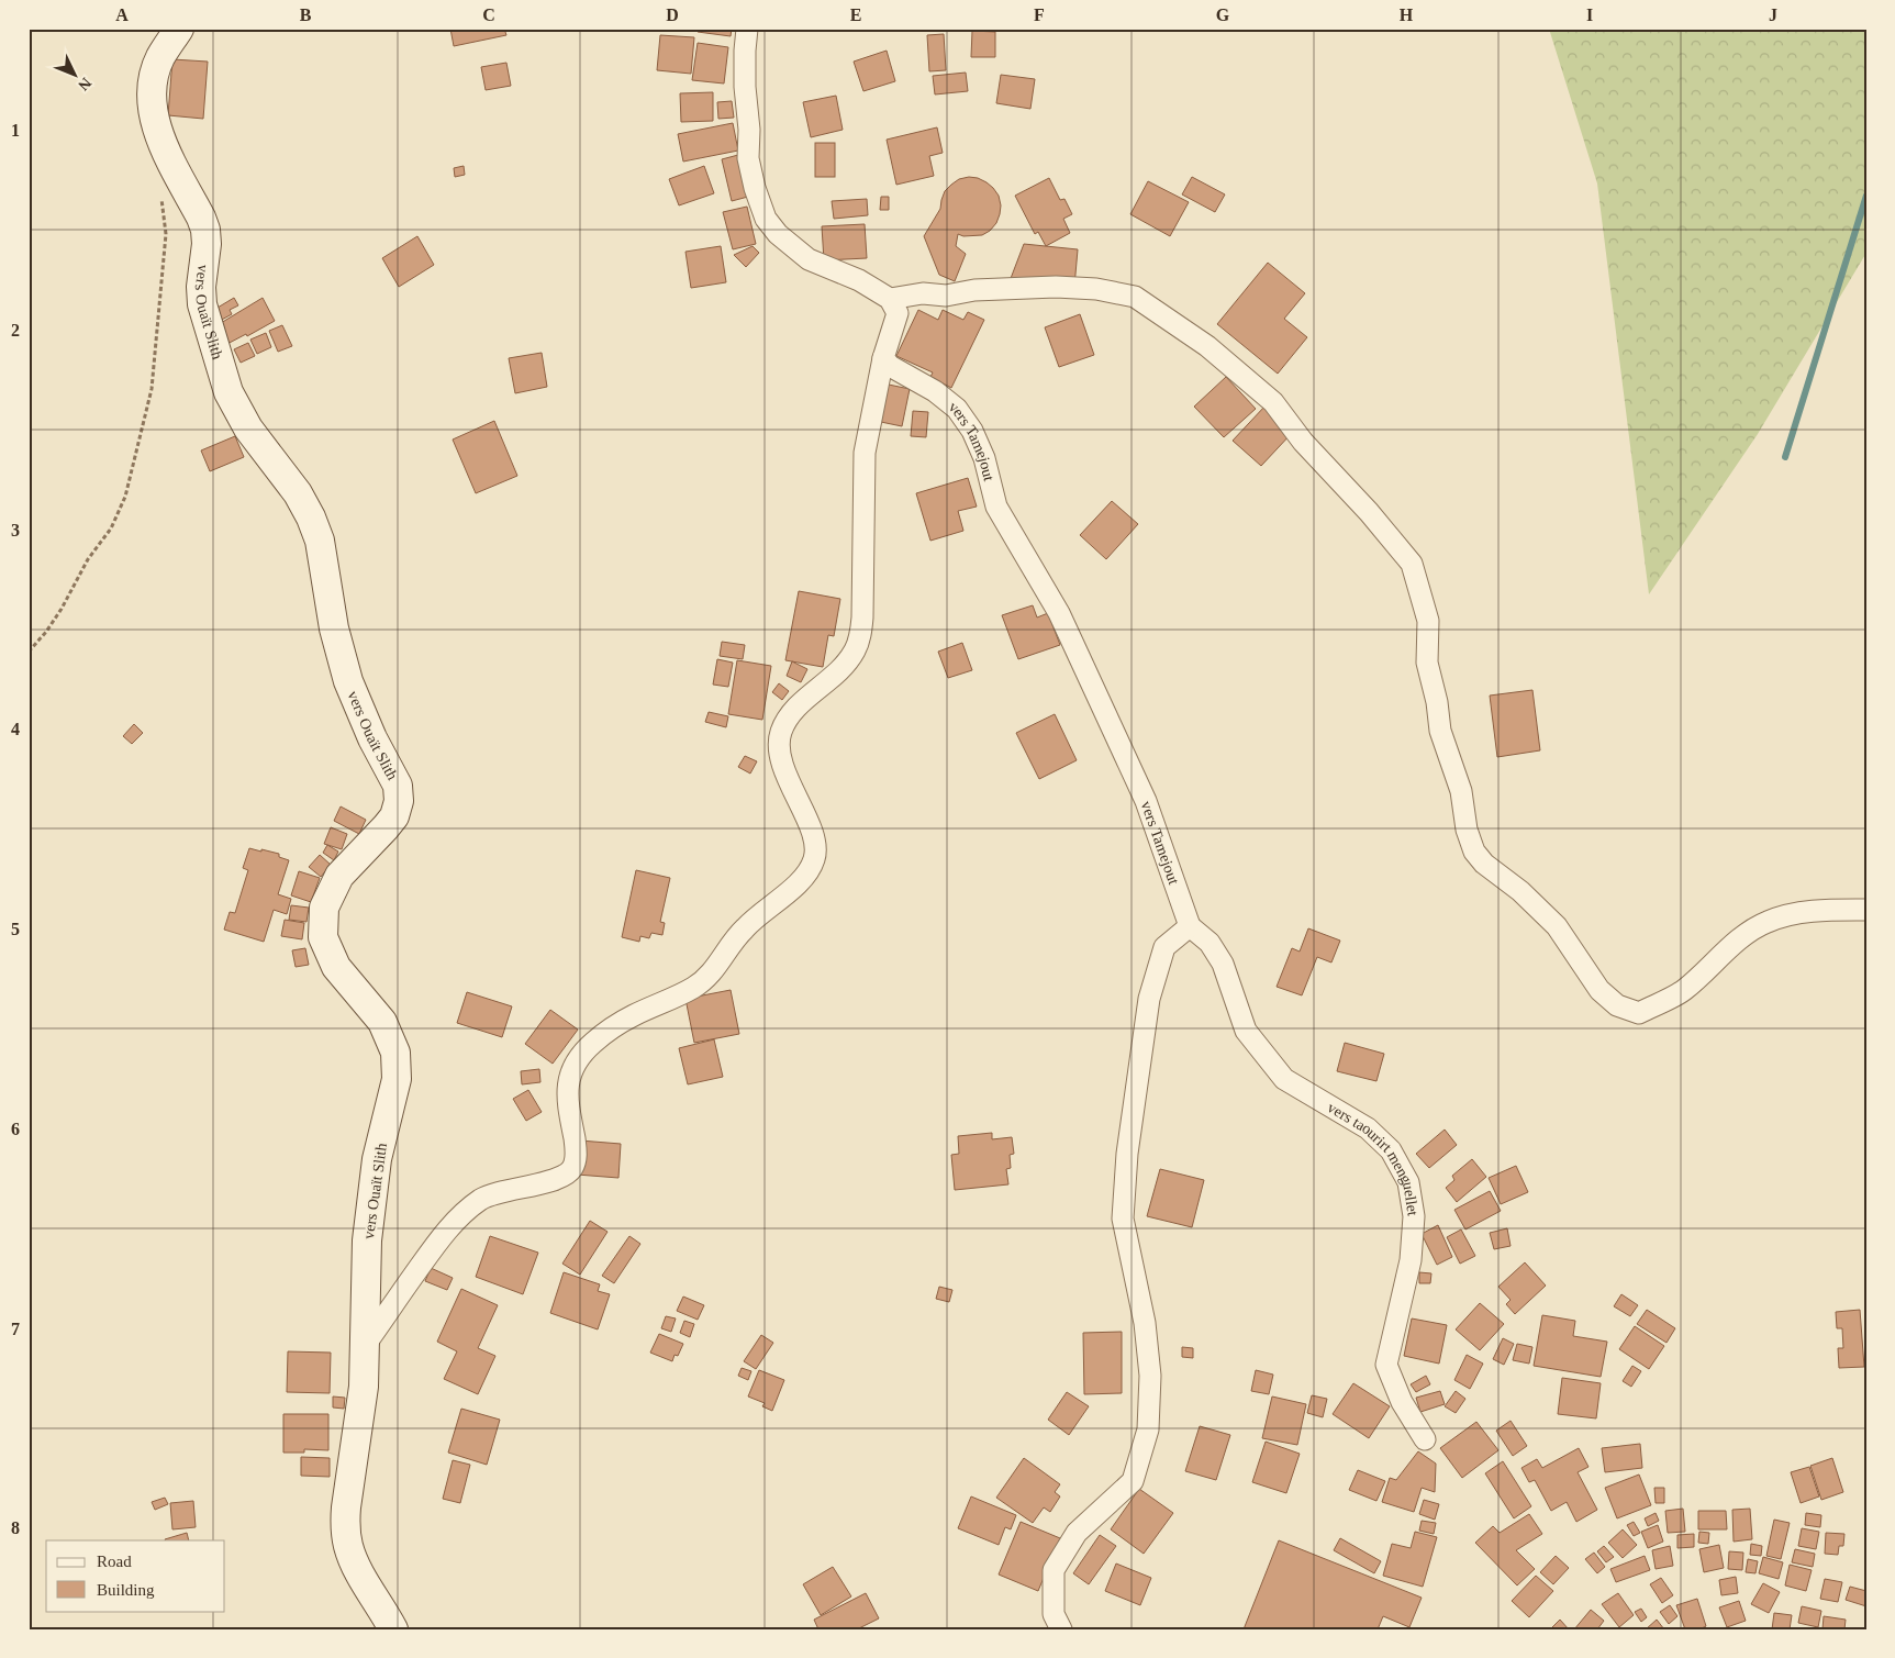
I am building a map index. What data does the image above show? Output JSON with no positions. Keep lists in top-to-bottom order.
{
  "streets": {
    "street": ["vers Ouaït Slith", "vers Tamejout", "vers taourirt menguellet"]
  },
  "crossings": [
    ["vers Tamejout", "vers taourirt menguellet"]
  ],
  "legend": ["Road", "Building"],
  "north": "bottom right",
  "grid": {
    "columns": [
      "A",
      "B",
      "C",
      "D",
      "E",
      "F",
      "G",
      "H",
      "I",
      "J"
    ],
    "rows": [
      "1",
      "2",
      "3",
      "4",
      "5",
      "6",
      "7",
      "8"
    ]
  }
}
